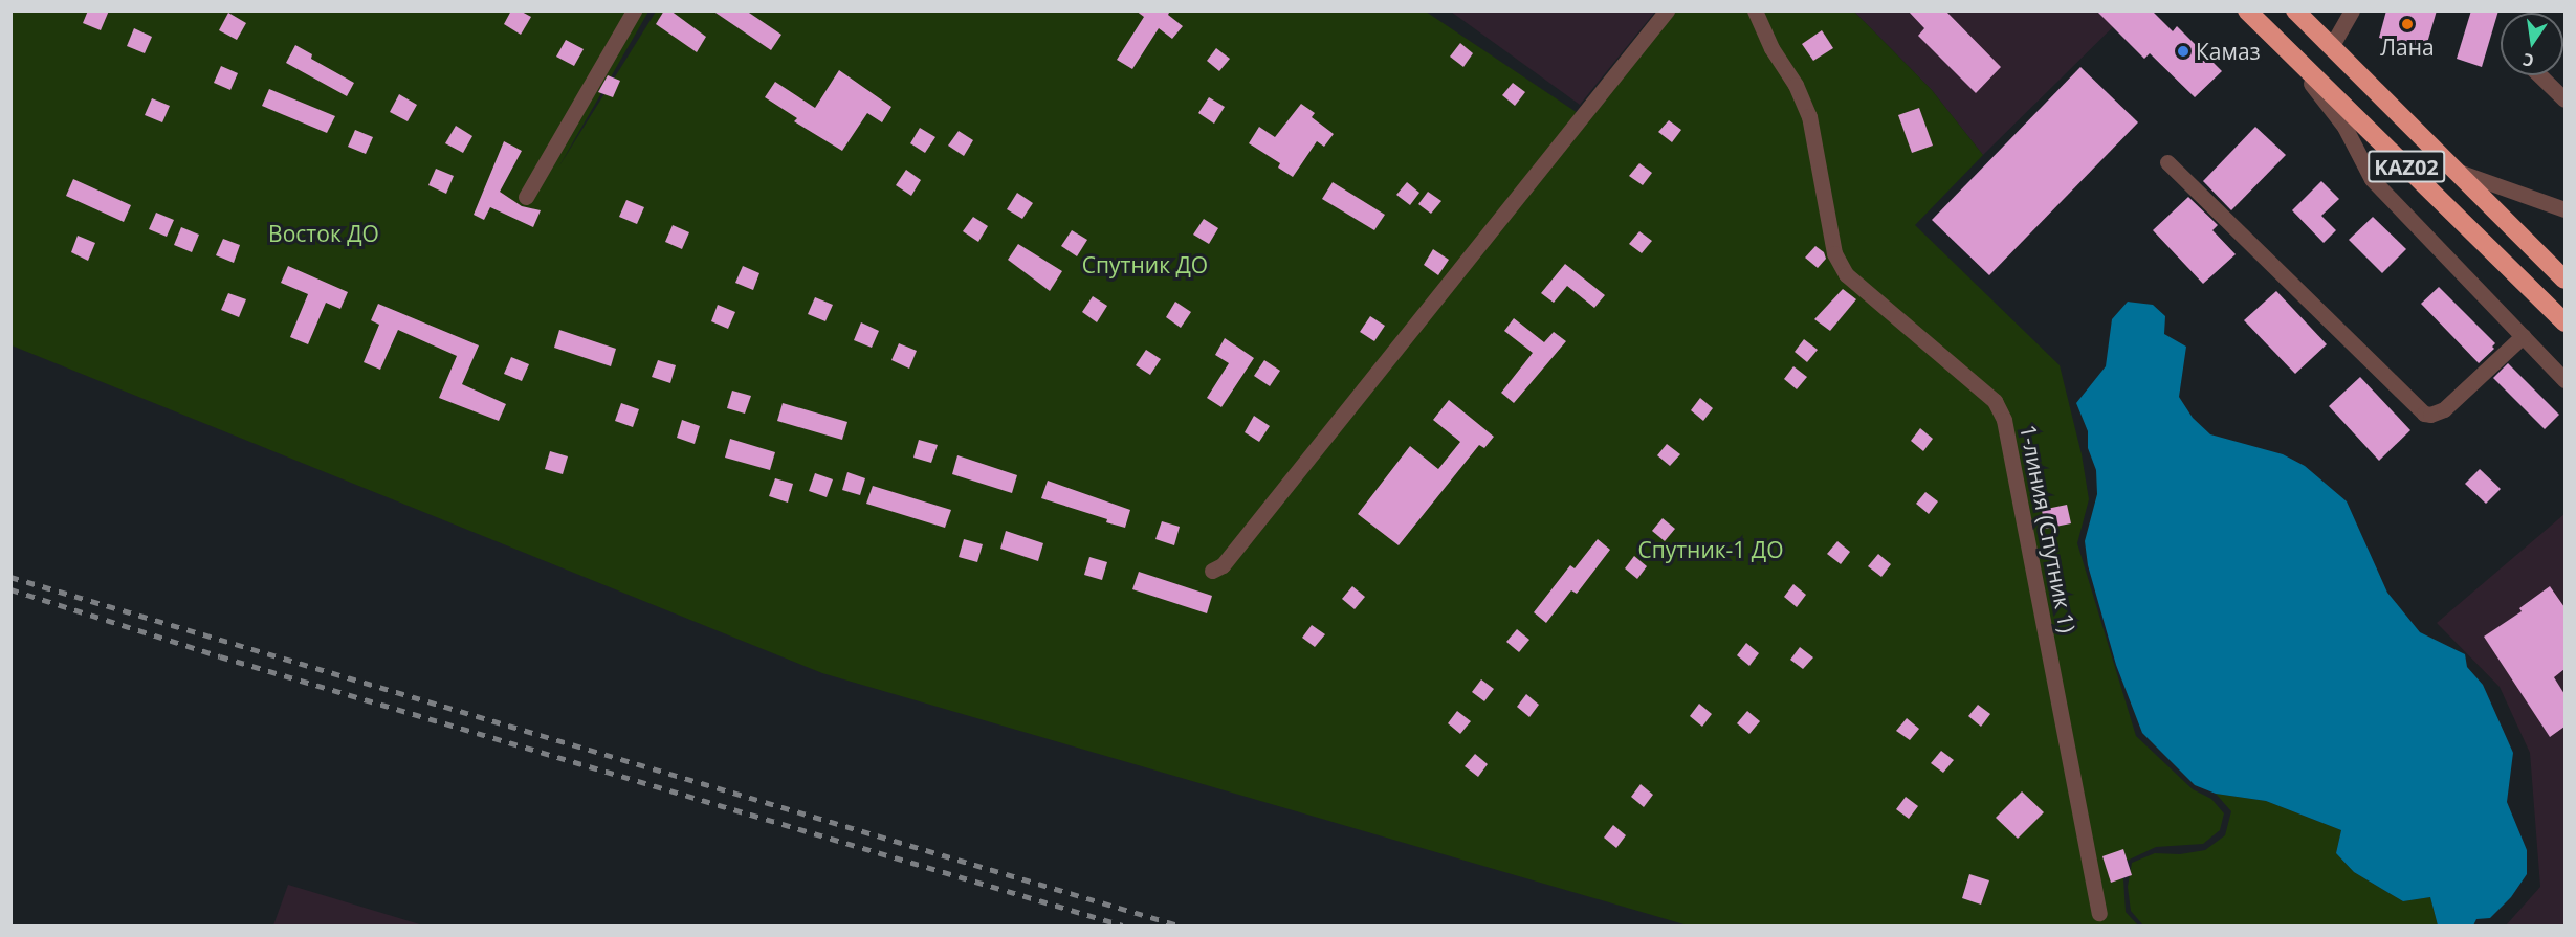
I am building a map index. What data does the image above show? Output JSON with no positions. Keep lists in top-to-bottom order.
{
  "streets": {
    "highway": ["KAZ02"],
    "street": ["1-линия (Спутник 1)"]
  },
  "parks": ["Восток ДО", "Спутник ДО", "Спутник-1 ДО"],
  "places": ["Лана", "Камаз"],
  "north": "bottom"
}
